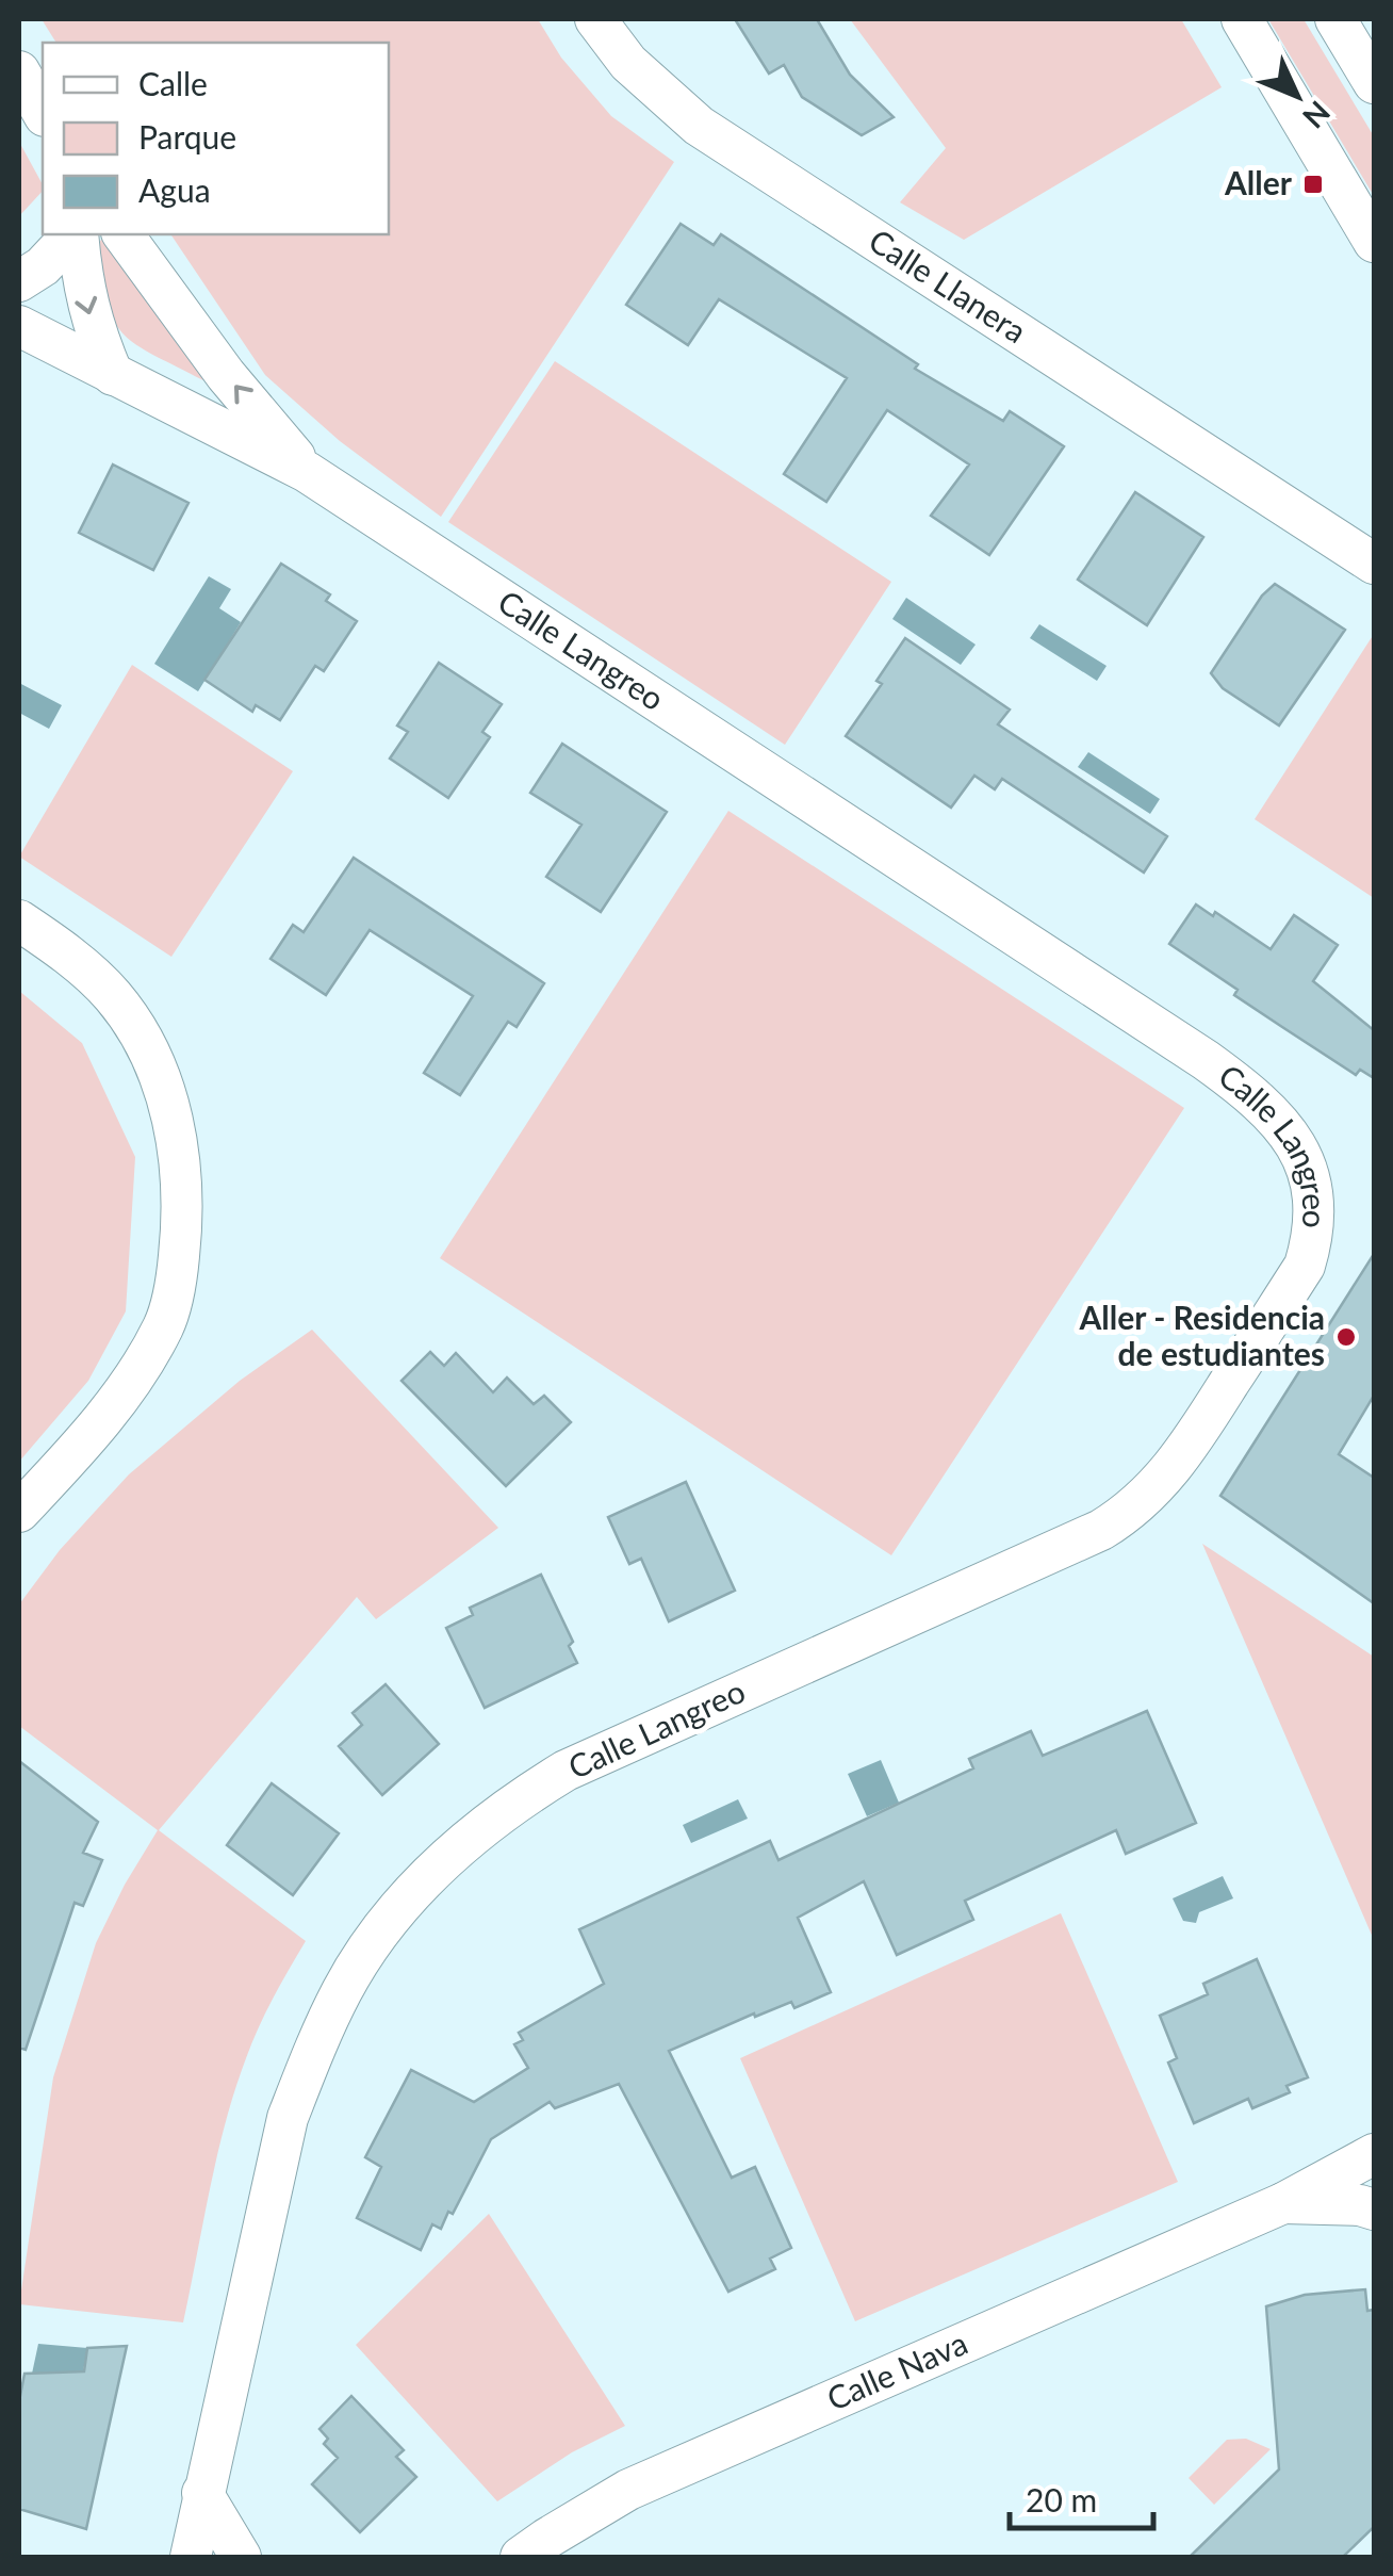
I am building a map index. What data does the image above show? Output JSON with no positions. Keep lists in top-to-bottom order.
{
  "streets": {
    "street": ["Calle Llanera", "Calle Langreo", "Calle Nava"]
  },
  "places": {
    "transit": ["Aller"],
    "other": ["Aller - Residencia de estudiantes"]
  },
  "legend": ["Calle", "Parque", "Agua"],
  "scale_bar": "20 m",
  "north": "bottom right"
}
